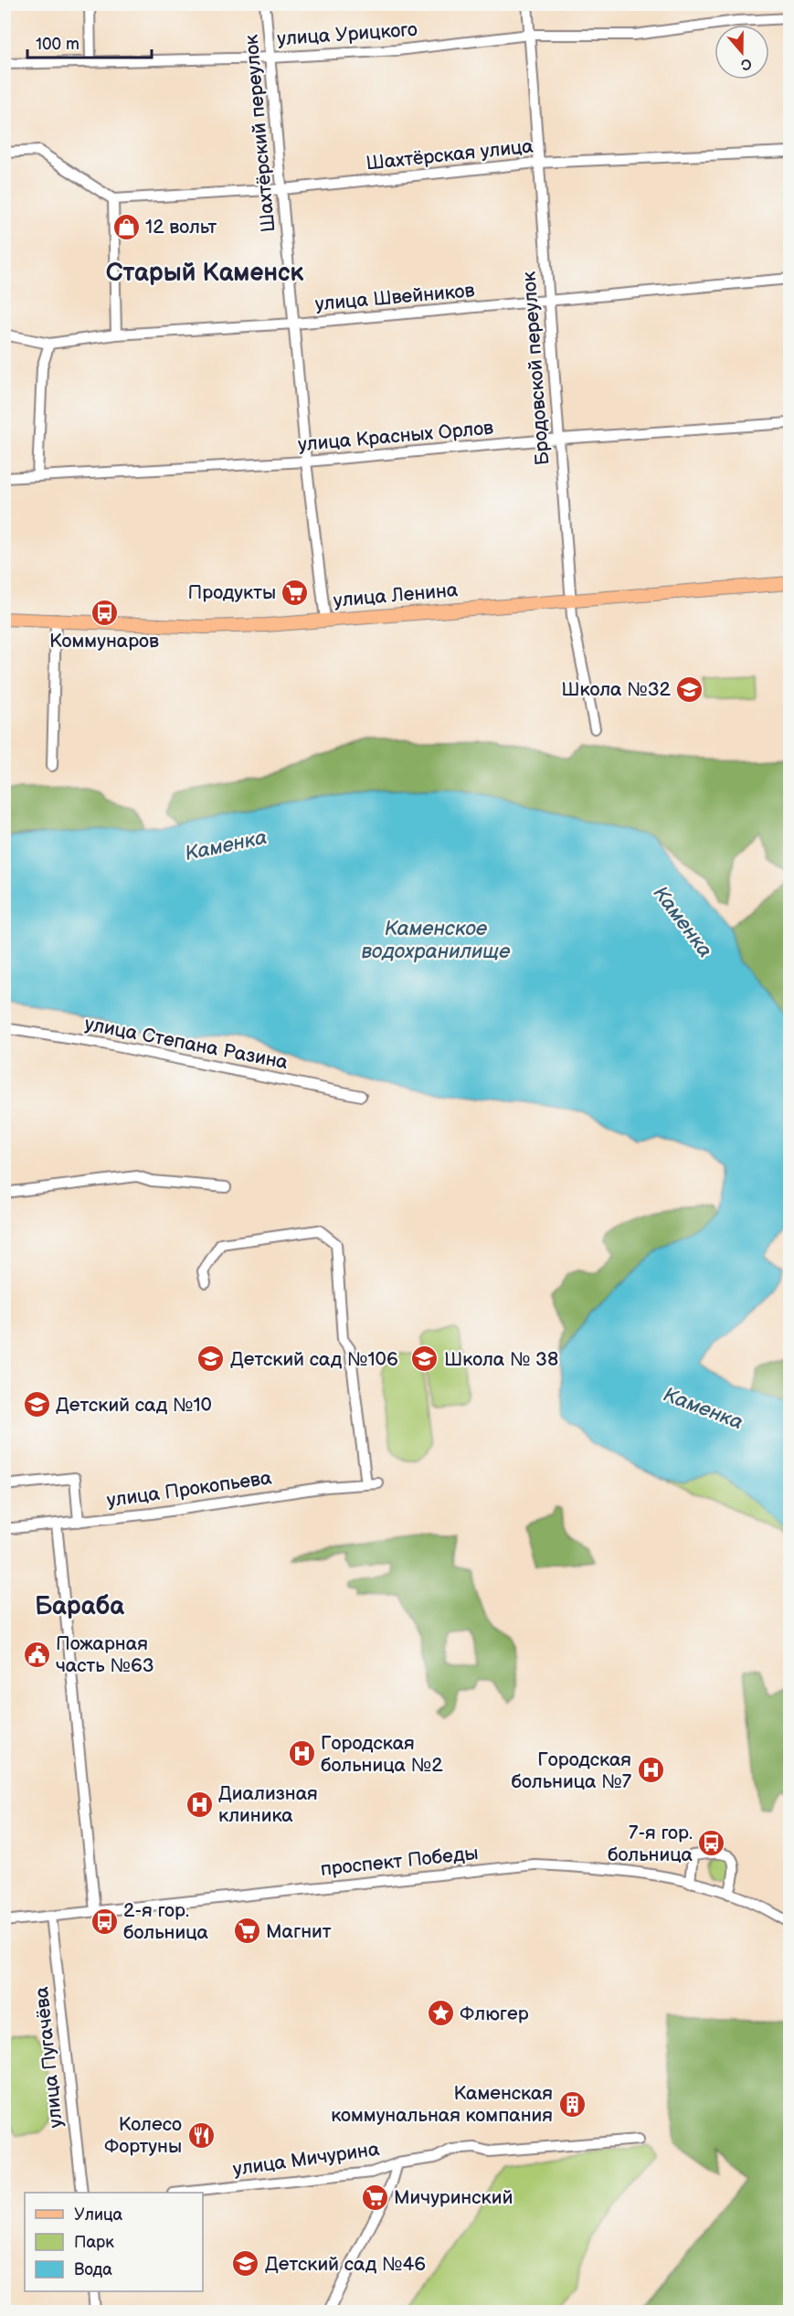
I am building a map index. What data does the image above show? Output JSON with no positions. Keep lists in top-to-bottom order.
{
  "streets": {
    "main road": ["улица Ленина"],
    "street": [
      "улица Урицкого",
      "Шахтёрский переулок",
      "Шахтёрская улица",
      "улица Швейников",
      "Бродовской переулок",
      "улица Красных Орлов",
      "улица Степана Разина",
      "улица Прокопьева",
      "проспект Победы",
      "улица Пугачёва",
      "улица Мичурина"
    ]
  },
  "crossings": [
    ["улица Урицкого", "Шахтёрский переулок"],
    ["улица Урицкого", "Бродовской переулок"],
    ["Шахтёрский переулок", "Шахтёрская улица"],
    ["Шахтёрский переулок", "улица Швейников"],
    ["Шахтёрский переулок", "улица Красных Орлов"],
    ["Шахтёрский переулок", "улица Ленина"],
    ["Шахтёрская улица", "Бродовской переулок"],
    ["улица Швейников", "Бродовской переулок"],
    ["Бродовской переулок", "улица Красных Орлов"],
    ["Бродовской переулок", "улица Ленина"],
    ["проспект Победы", "улица Пугачёва"]
  ],
  "districts": ["Старый Каменск", "Бараба"],
  "water": ["Каменка", "Каменское водохранилище"],
  "places": {
    "shop": ["12 вольт"],
    "supermarket": ["Продукты", "Магнит", "Мичуринский"],
    "bus stop": ["Коммунаров", "7-я гор. больница", "2-я гор. больница"],
    "school or university": [
      "Школа №32",
      "Детский сад №106",
      "Школа № 38",
      "Детский сад №10",
      "Детский сад №46"
    ],
    "public building": ["Пожарная часть №63"],
    "hospital": ["Городская больница №2", "Городская больница №7", "Диализная клиника"],
    "place": ["Флюгер"],
    "building": ["Каменская коммунальная компания"],
    "restaurant": ["Колесо Фортуны"]
  },
  "legend": ["Улица", "Парк", "Вода"],
  "scale_bar": "100 m",
  "north": "bottom"
}
